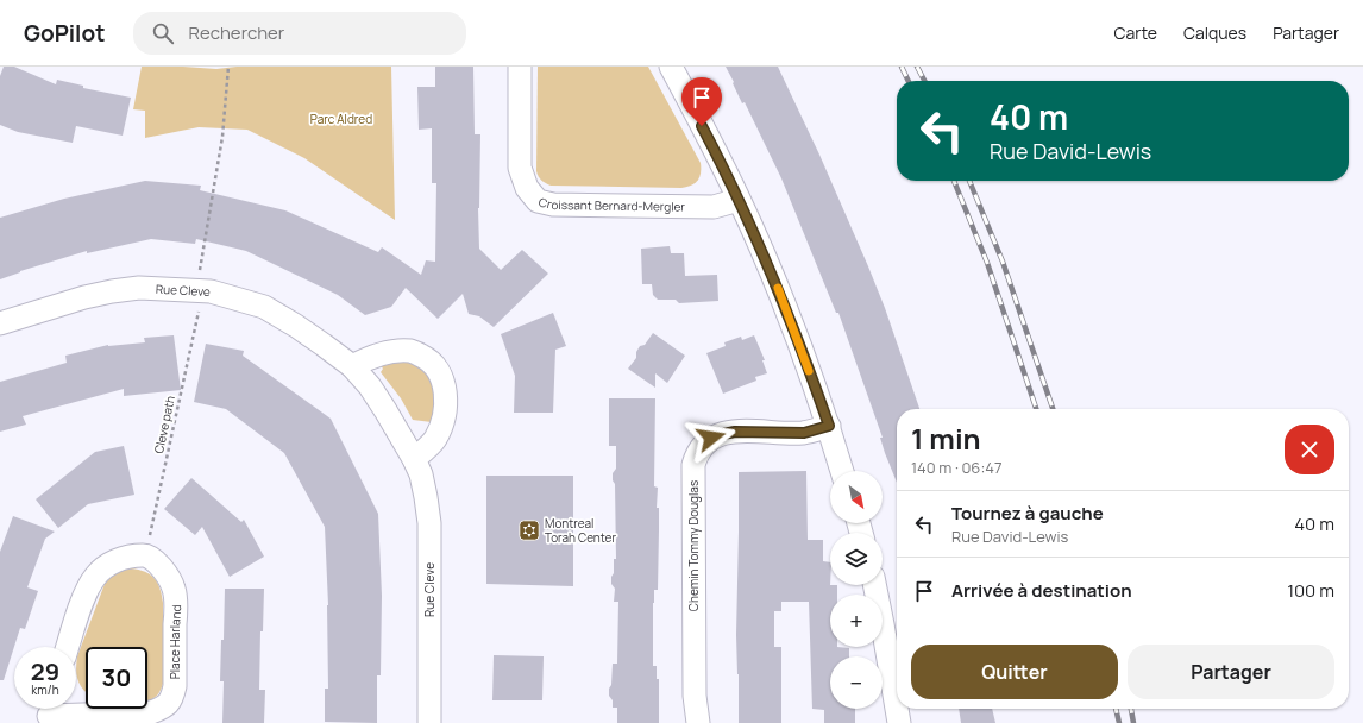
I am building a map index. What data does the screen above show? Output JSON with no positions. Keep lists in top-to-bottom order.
{
  "streets": {
    "street": [
      "Croissant Bernard-Mergler",
      "Rue Cleve",
      "Chemin Tommy Douglas",
      "Place Harland"
    ],
    "path": ["Cleve path"]
  },
  "parks": ["Parc Aldred"],
  "places": {
    "synagogue": ["Montreal Torah Center"]
  },
  "north": "bottom right",
  "page": {
    "header": "GoPilot",
    "search": "Rechercher",
    "nav": ["Carte", "Calques", "Partager"],
    "turn": ["40 m", "Rue David-Lewis"],
    "heading": ["1 min", "140 m · 06:47"],
    "map_buttons": ["+", "−"],
    "list": [
      {
        "name": "Tournez à gauche",
        "note": "Rue David-Lewis",
        "value": "40 m"
      },
      {
        "name": "Arrivée à destination",
        "value": "100 m"
      }
    ],
    "buttons": ["Quitter", "Partager"],
    "speed": "29 km/h",
    "limit": "30"
  }
}
